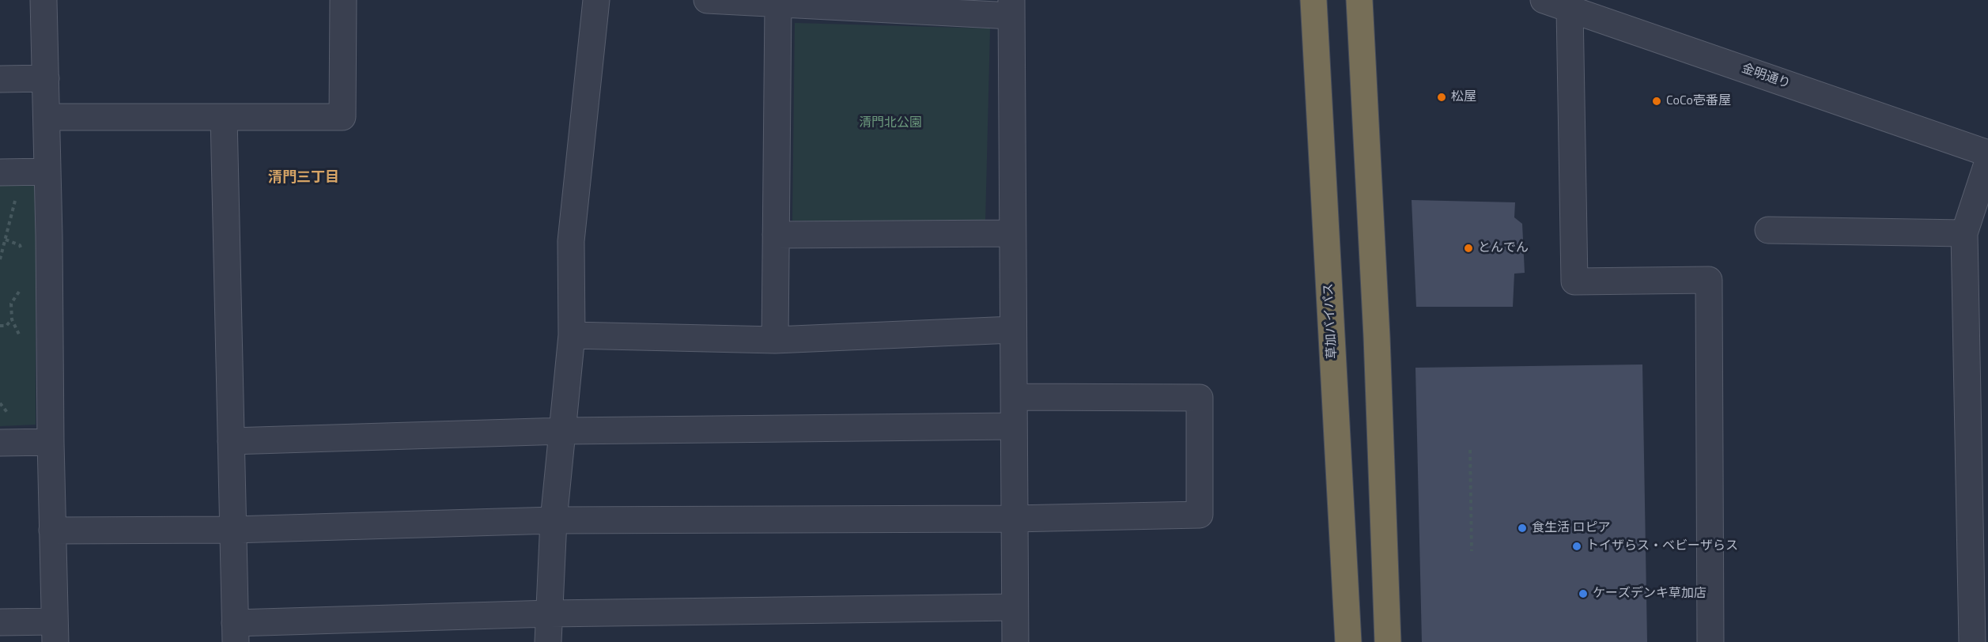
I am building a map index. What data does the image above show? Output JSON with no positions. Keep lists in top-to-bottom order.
{
  "streets": {
    "highway": ["草加バイパス"],
    "street": ["金明通り"]
  },
  "districts": ["清門三丁目"],
  "parks": ["清門北公園"],
  "places": [
    "松屋",
    "CoCo壱番屋",
    "とんでん",
    "食生活 ロピア",
    "トイザらス・ベビーザらス",
    "ケーズデンキ草加店"
  ]
}
